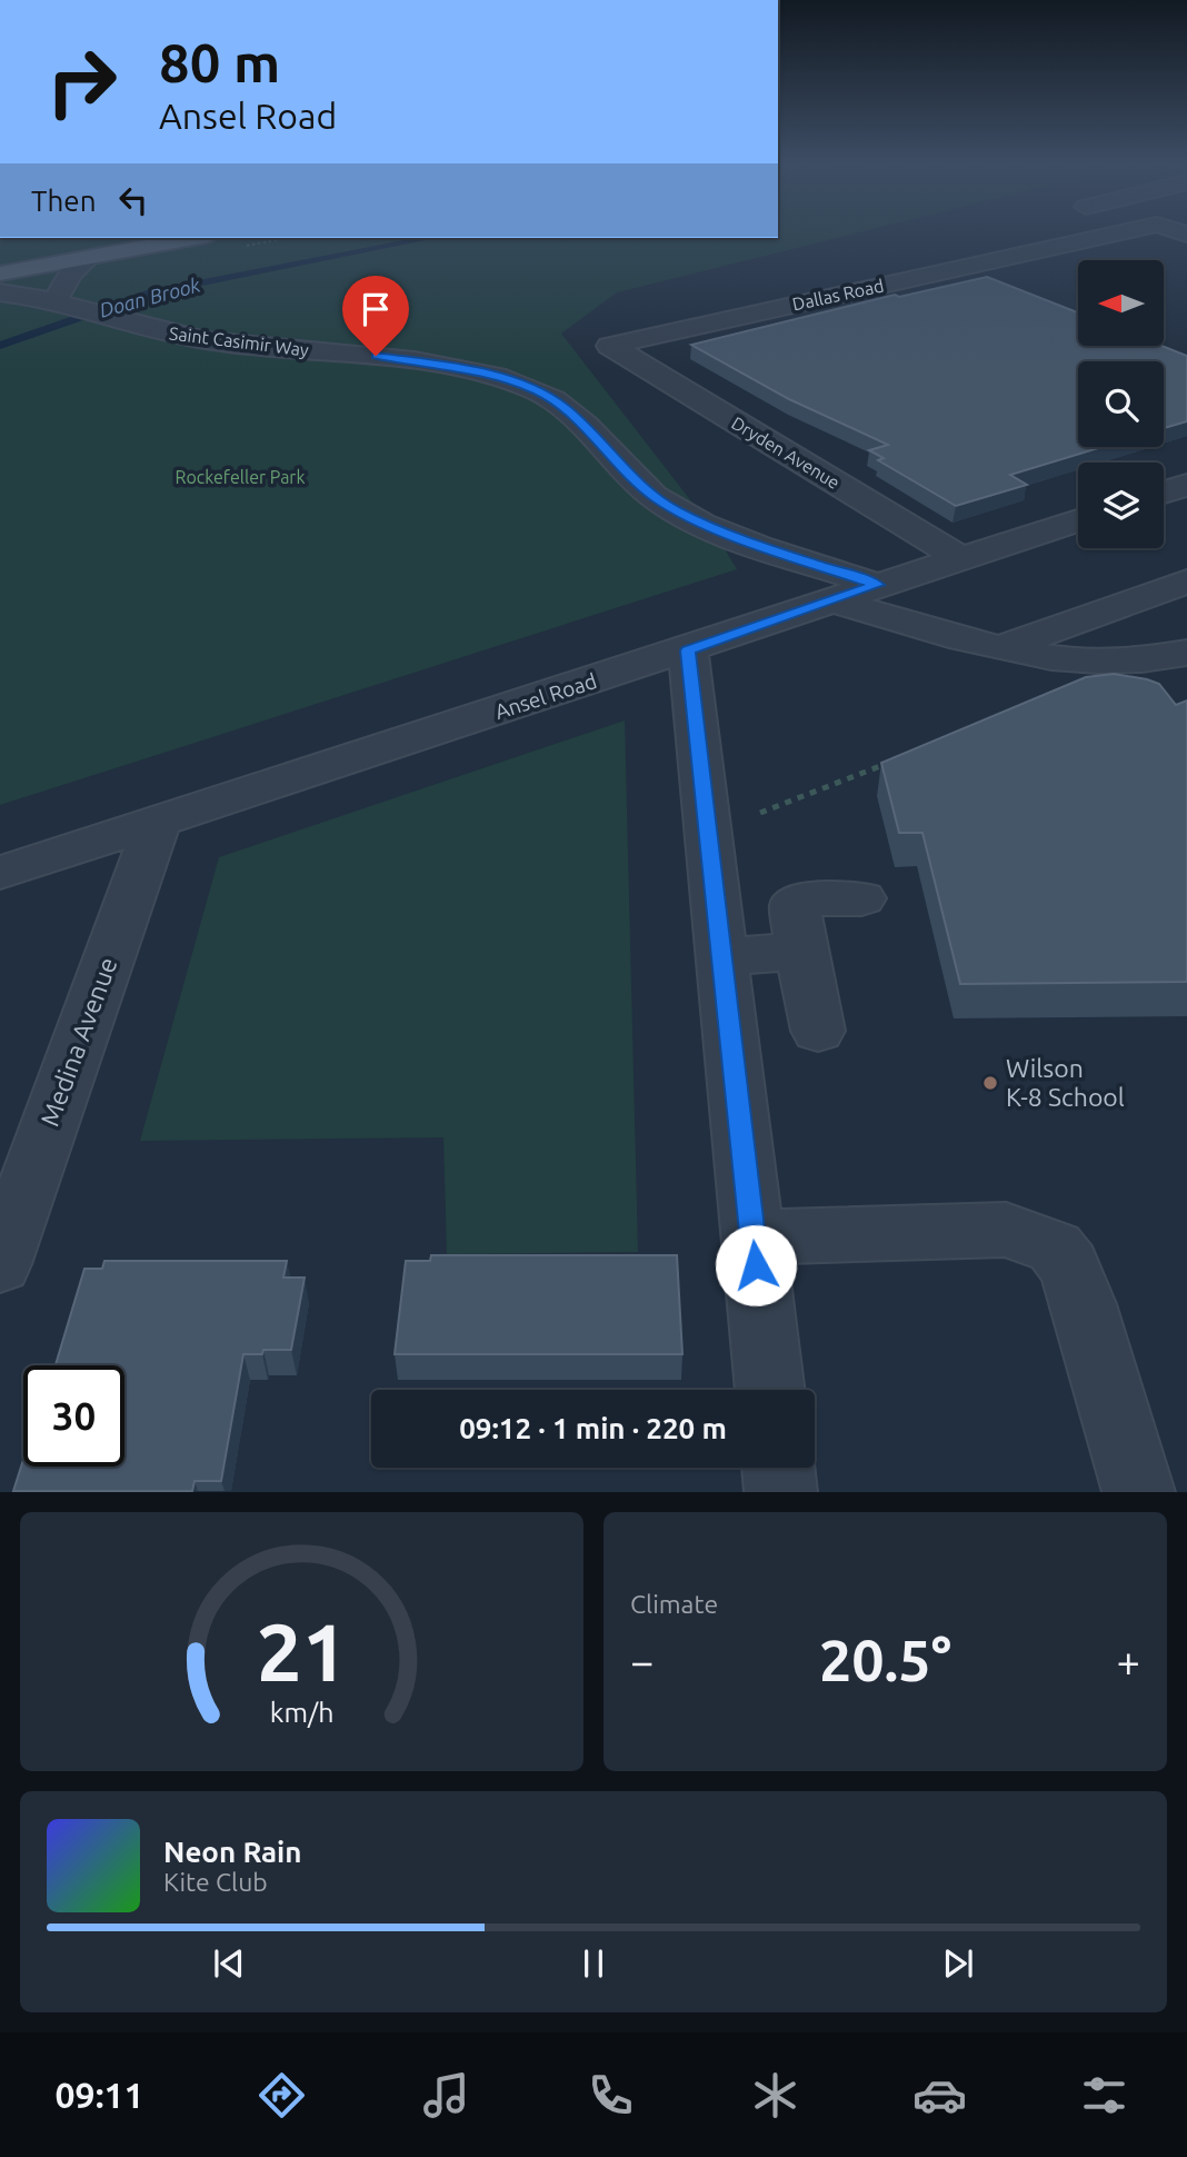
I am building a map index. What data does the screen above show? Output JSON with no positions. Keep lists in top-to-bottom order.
{
  "streets": {
    "street": [
      "Dallas Road",
      "Saint Casimir Way",
      "Dryden Avenue",
      "Ansel Road",
      "Medina Avenue"
    ]
  },
  "crossings": [
    ["Dallas Road", "Dryden Avenue"],
    ["Saint Casimir Way", "Ansel Road"],
    ["Dryden Avenue", "Ansel Road"],
    ["Ansel Road", "Medina Avenue"]
  ],
  "water": ["Doan Brook"],
  "parks": ["Rockefeller Park"],
  "places": ["Wilson K-8 School"],
  "north": "left",
  "page": {
    "turn": ["80 m", "Ansel Road"],
    "then": "Then",
    "limit": "30",
    "trip": "09:12 · 1 min · 220 m",
    "tile": "Climate",
    "heat": ["−", "20.5°", "+"],
    "song": ["Neon Rain", "Kite Club"],
    "tabs": "09:11",
    "gauge": ["21", "km/h"]
  }
}
